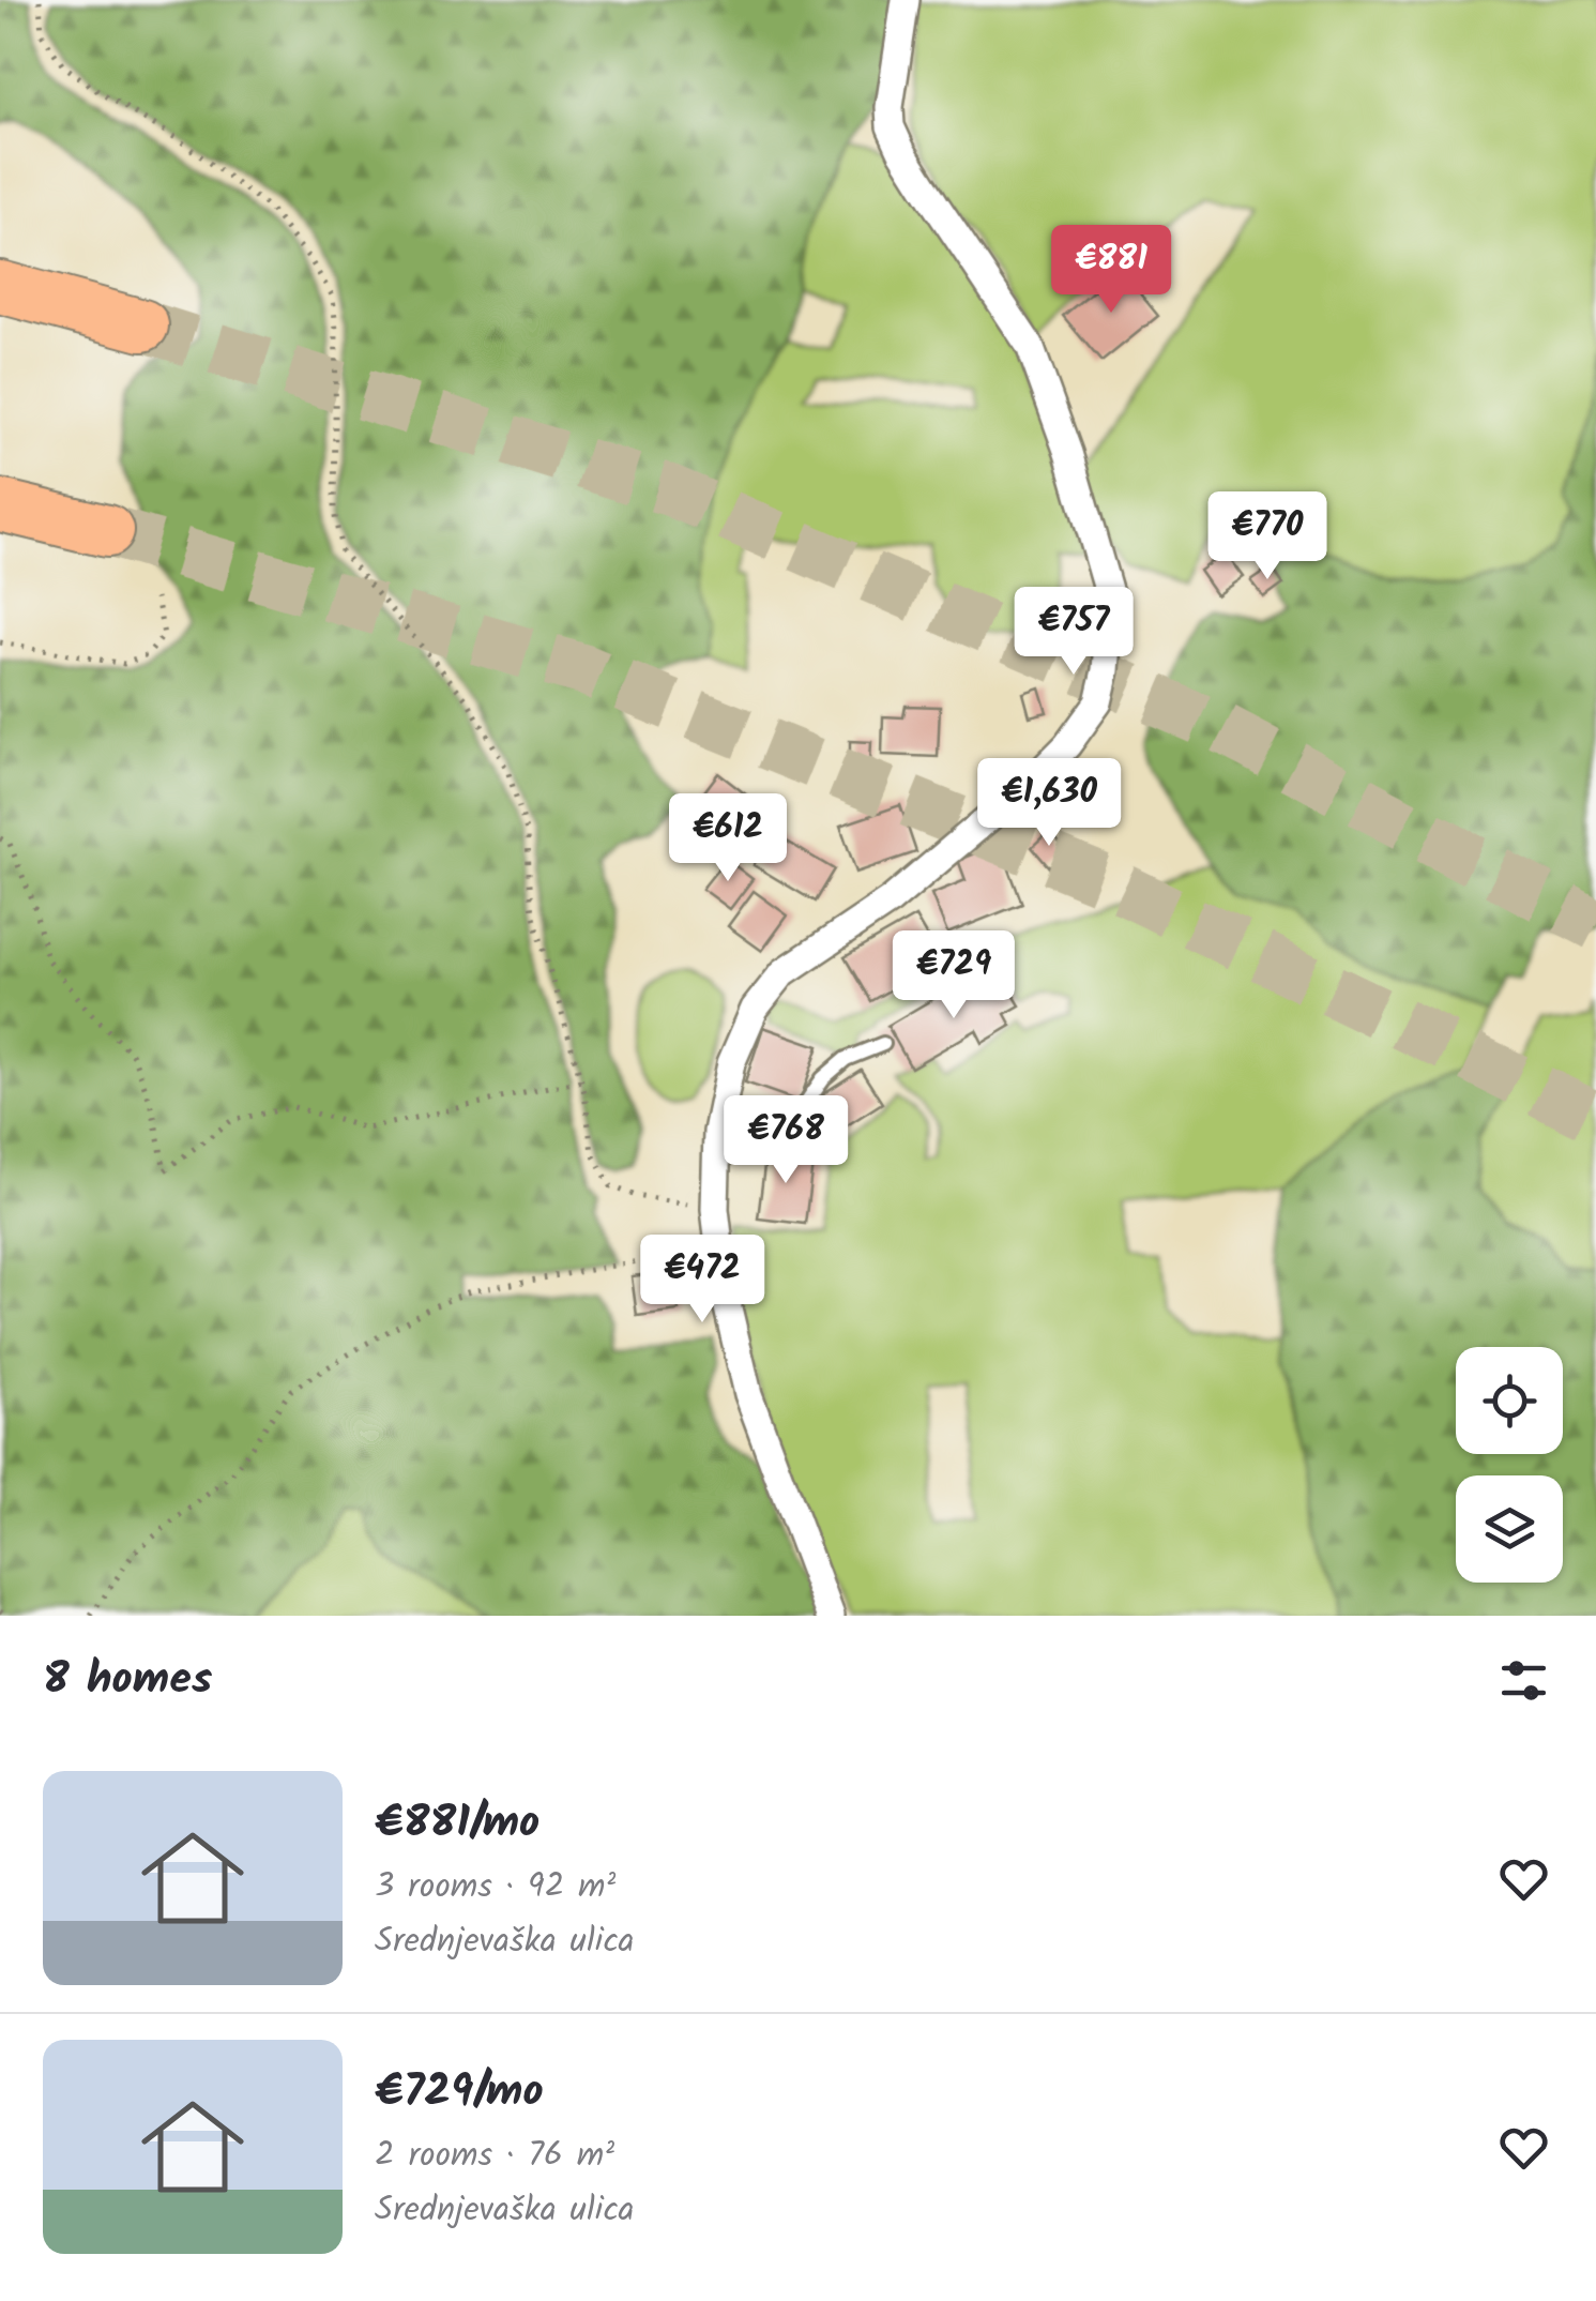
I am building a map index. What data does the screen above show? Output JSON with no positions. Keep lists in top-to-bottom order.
{
  "page": {
    "price": [
      "€881",
      "€770",
      "€757",
      "€1,630",
      "€612",
      "€729",
      "€768",
      "€472"
    ],
    "heading": "8 homes",
    "list": [
      {
        "name": "€881/mo",
        "note": "3 rooms · 92 m² · Srednjevaška ulica"
      },
      {
        "name": "€729/mo",
        "note": "2 rooms · 76 m² · Srednjevaška ulica"
      }
    ]
  }
}
